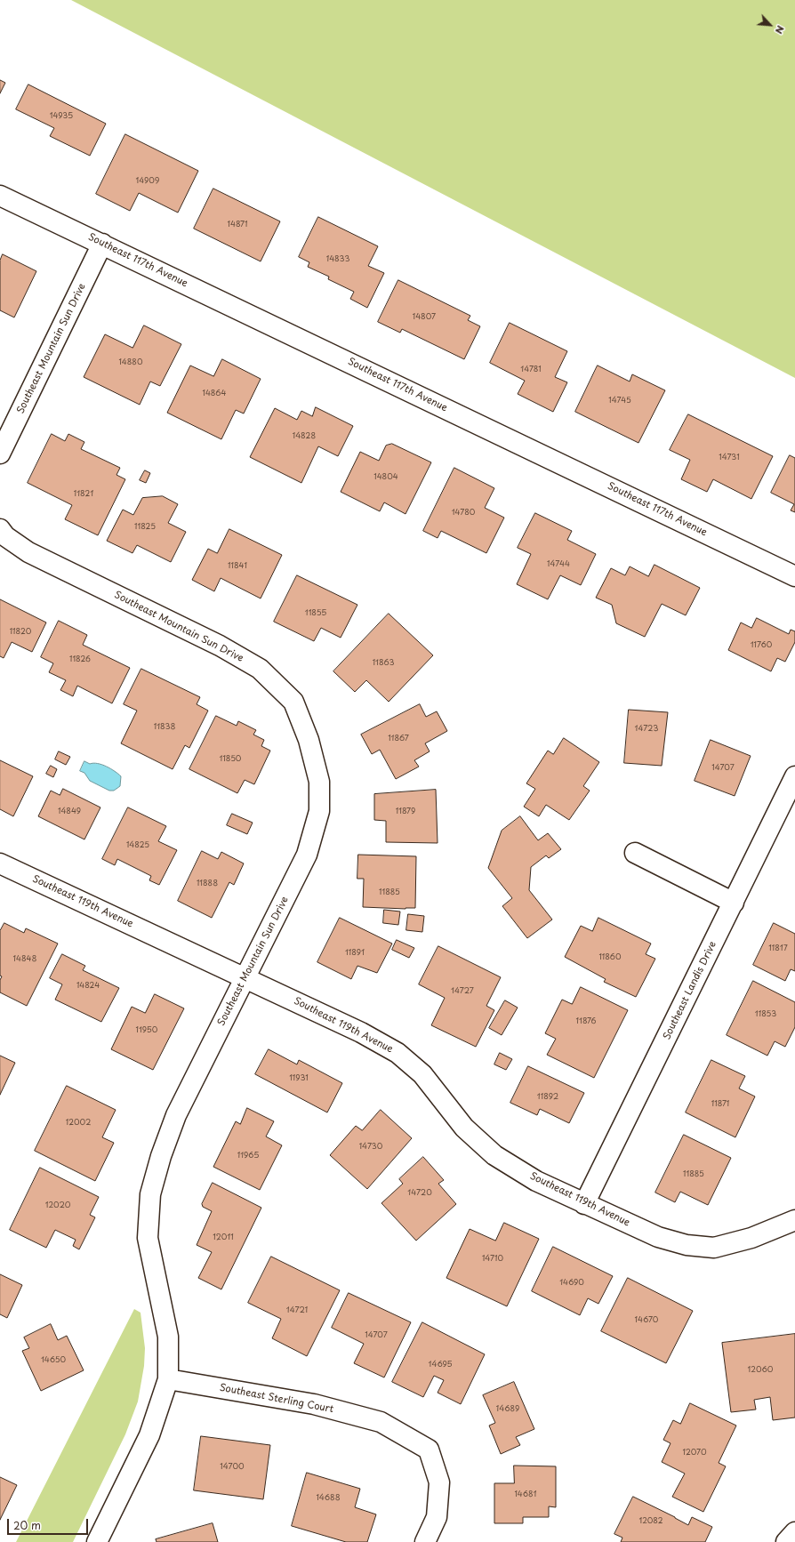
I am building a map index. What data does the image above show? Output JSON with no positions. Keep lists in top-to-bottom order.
{
  "streets": {
    "street": [
      "Southeast 117th Avenue",
      "Southeast Mountain Sun Drive",
      "Southeast 119th Avenue",
      "Southeast Landis Drive",
      "Southeast Sterling Court"
    ]
  },
  "crossings": [
    ["Southeast 117th Avenue", "Southeast Mountain Sun Drive"],
    ["Southeast Mountain Sun Drive", "Southeast 119th Avenue"],
    ["Southeast Mountain Sun Drive", "Southeast Sterling Court"],
    ["Southeast 119th Avenue", "Southeast Landis Drive"]
  ],
  "house_numbers": [
    "14935",
    "14909",
    "14871",
    "14833",
    "14807",
    "14880",
    "14781",
    "14864",
    "14745",
    "14828",
    "14731",
    "14804",
    "11821",
    "14780",
    "11825",
    "14744",
    "11841",
    "11855",
    "11820",
    "11760",
    "11826",
    "11863",
    "11838",
    "14723",
    "11867",
    "11850",
    "14707",
    "14849",
    "11879",
    "14825",
    "11888",
    "11885",
    "11817",
    "11891",
    "11860",
    "14848",
    "14824",
    "14727",
    "11853",
    "11876",
    "11950",
    "11931",
    "11892",
    "11871",
    "12002",
    "14730",
    "11965",
    "11885",
    "14720",
    "12020",
    "12011",
    "14710",
    "14690",
    "14721",
    "14670",
    "14707",
    "14650",
    "14695",
    "12060",
    "14689",
    "12070",
    "14700",
    "14681",
    "14688",
    "12082"
  ],
  "scale_bar": "20 m",
  "north": "bottom right"
}
